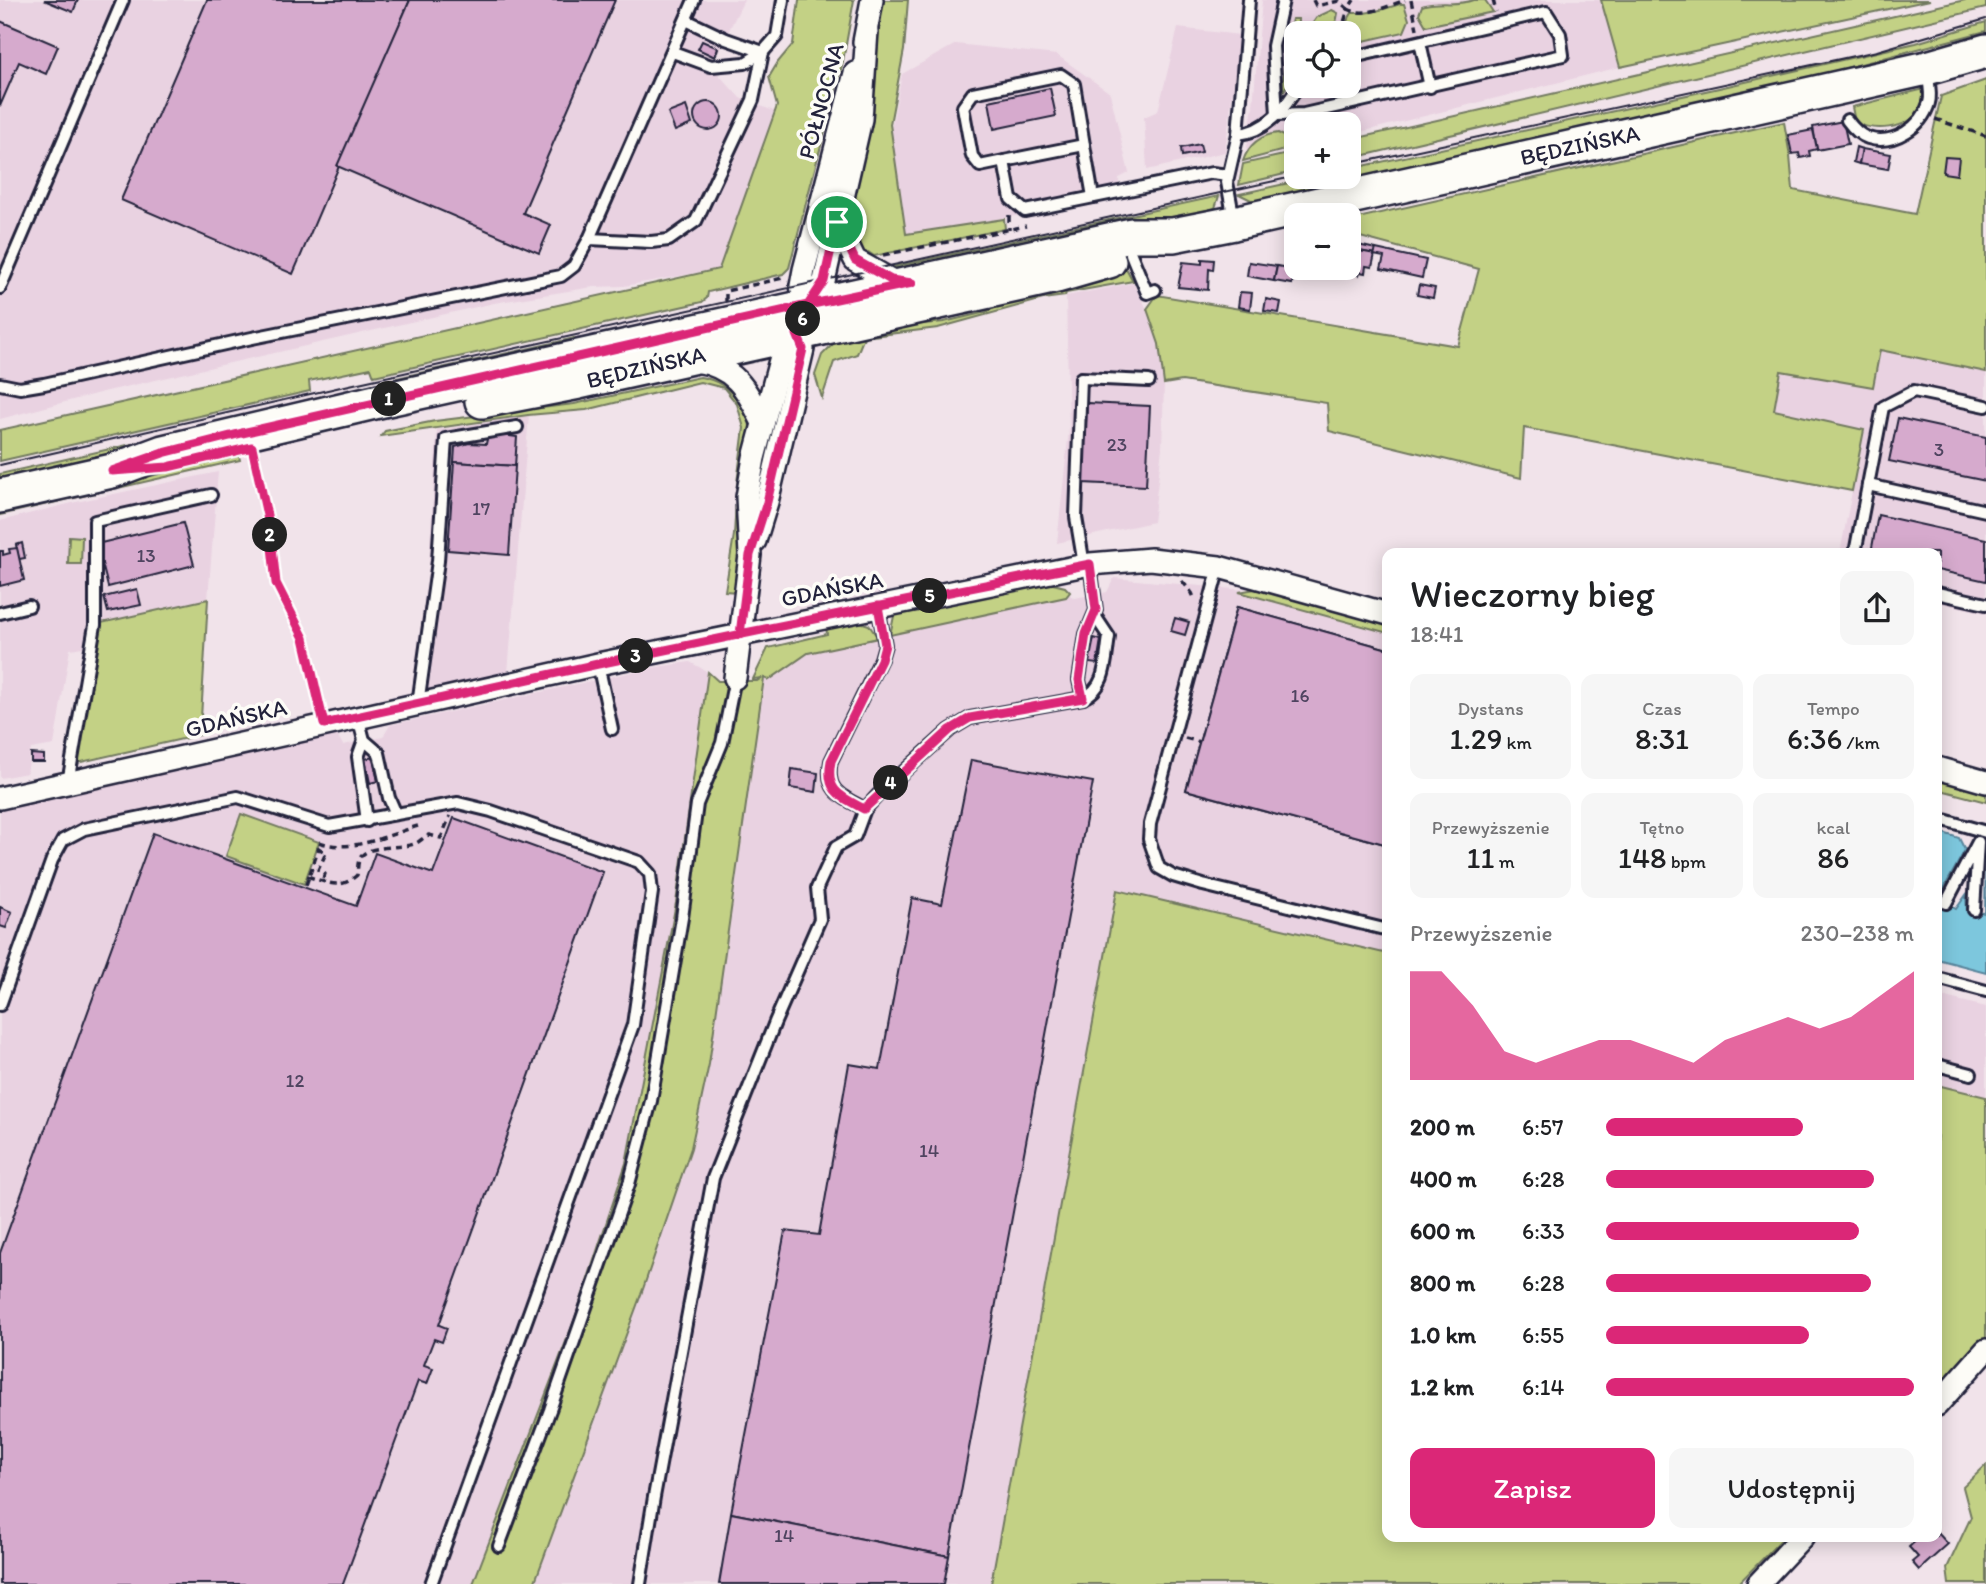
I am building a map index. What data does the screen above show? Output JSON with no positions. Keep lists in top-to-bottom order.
{
  "streets": {
    "main road": ["BĘDZIŃSKA"],
    "street": ["PÓŁNOCNA", "GDAŃSKA"]
  },
  "crossings": [
    ["PÓŁNOCNA", "BĘDZIŃSKA"],
    ["PÓŁNOCNA", "GDAŃSKA"]
  ],
  "house_numbers": [
    "23",
    "3",
    "17",
    "13",
    "16",
    "12",
    "14",
    "14"
  ],
  "page": {
    "map_buttons": ["+", "−"],
    "pins": [
      "6",
      "1",
      "2",
      "5",
      "3",
      "4"
    ],
    "heading": ["Wieczorny bieg", "18:41"],
    "stats": [
      ["Dystans", "1.29 km"],
      ["Czas", "8:31"],
      ["Tempo", "6:36 /km"],
      ["Przewyższenie", "11 m"],
      ["Tętno", "148 bpm"],
      ["kcal", "86"]
    ],
    "chart": ["Przewyższenie", "230–238 m"],
    "list": [
      {
        "name": "200 m",
        "note": "6:57"
      },
      {
        "name": "400 m",
        "note": "6:28"
      },
      {
        "name": "600 m",
        "note": "6:33"
      },
      {
        "name": "800 m",
        "note": "6:28"
      },
      {
        "name": "1.0 km",
        "note": "6:55"
      },
      {
        "name": "1.2 km",
        "note": "6:14"
      }
    ],
    "buttons": ["Zapisz", "Udostępnij"]
  }
}
